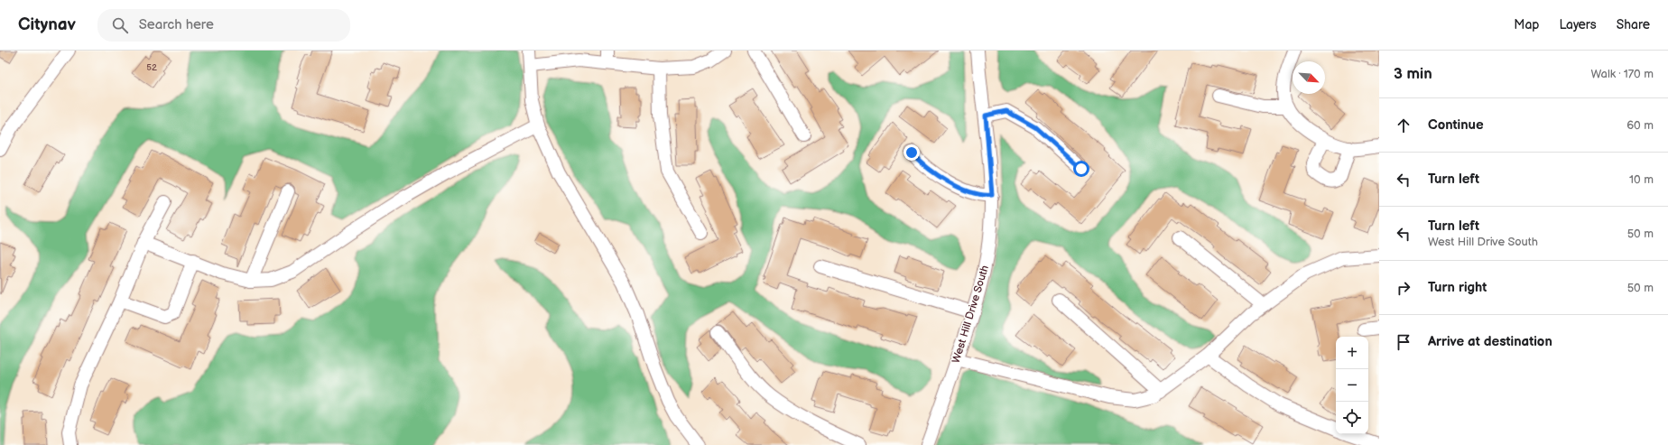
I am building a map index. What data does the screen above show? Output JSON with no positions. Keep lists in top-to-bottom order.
{
  "streets": {
    "street": ["West Hill Drive South"]
  },
  "house_numbers": ["52"],
  "north": "bottom right",
  "page": {
    "header": "Citynav",
    "search": "Search here",
    "nav": ["Map", "Layers", "Share"],
    "heading": ["3 min", "Walk · 170 m"],
    "list": [
      ["Continue", "60 m"],
      ["Turn left", "10 m"],
      ["Turn left", "West Hill Drive South", "50 m"],
      ["Turn right", "50 m"],
      "Arrive at destination"
    ],
    "map_buttons": ["+", "−"]
  }
}
